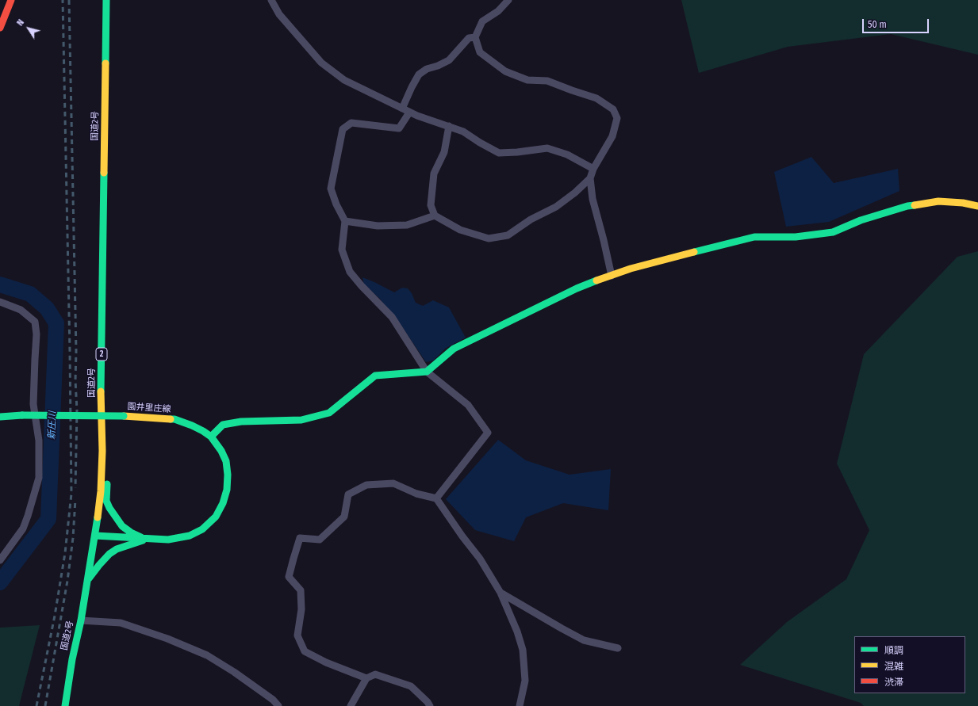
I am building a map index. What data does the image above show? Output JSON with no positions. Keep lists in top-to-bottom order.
{
  "streets": {
    "main road": ["国道2号", "2", "園井里庄線"]
  },
  "crossings": [
    ["国道2号", "園井里庄線"]
  ],
  "water": ["新圧川"],
  "legend": ["順調", "混雑", "渋滞"],
  "scale_bar": "50 m",
  "north": "top left"
}
